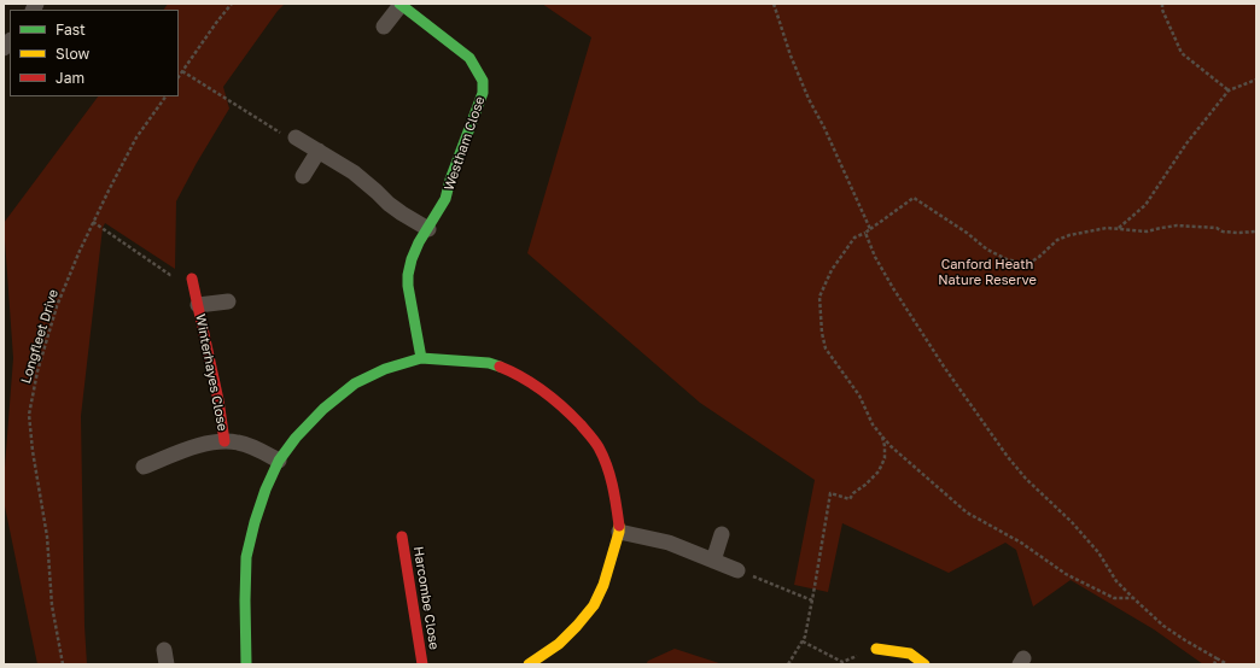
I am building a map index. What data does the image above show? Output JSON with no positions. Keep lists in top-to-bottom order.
{
  "streets": {
    "street": ["Westham Close", "Winterhayes Close", "Harcombe Close"],
    "path": ["Longfleet Drive"]
  },
  "parks": ["Canford Heath Nature Reserve"],
  "legend": ["Fast", "Slow", "Jam"]
}
